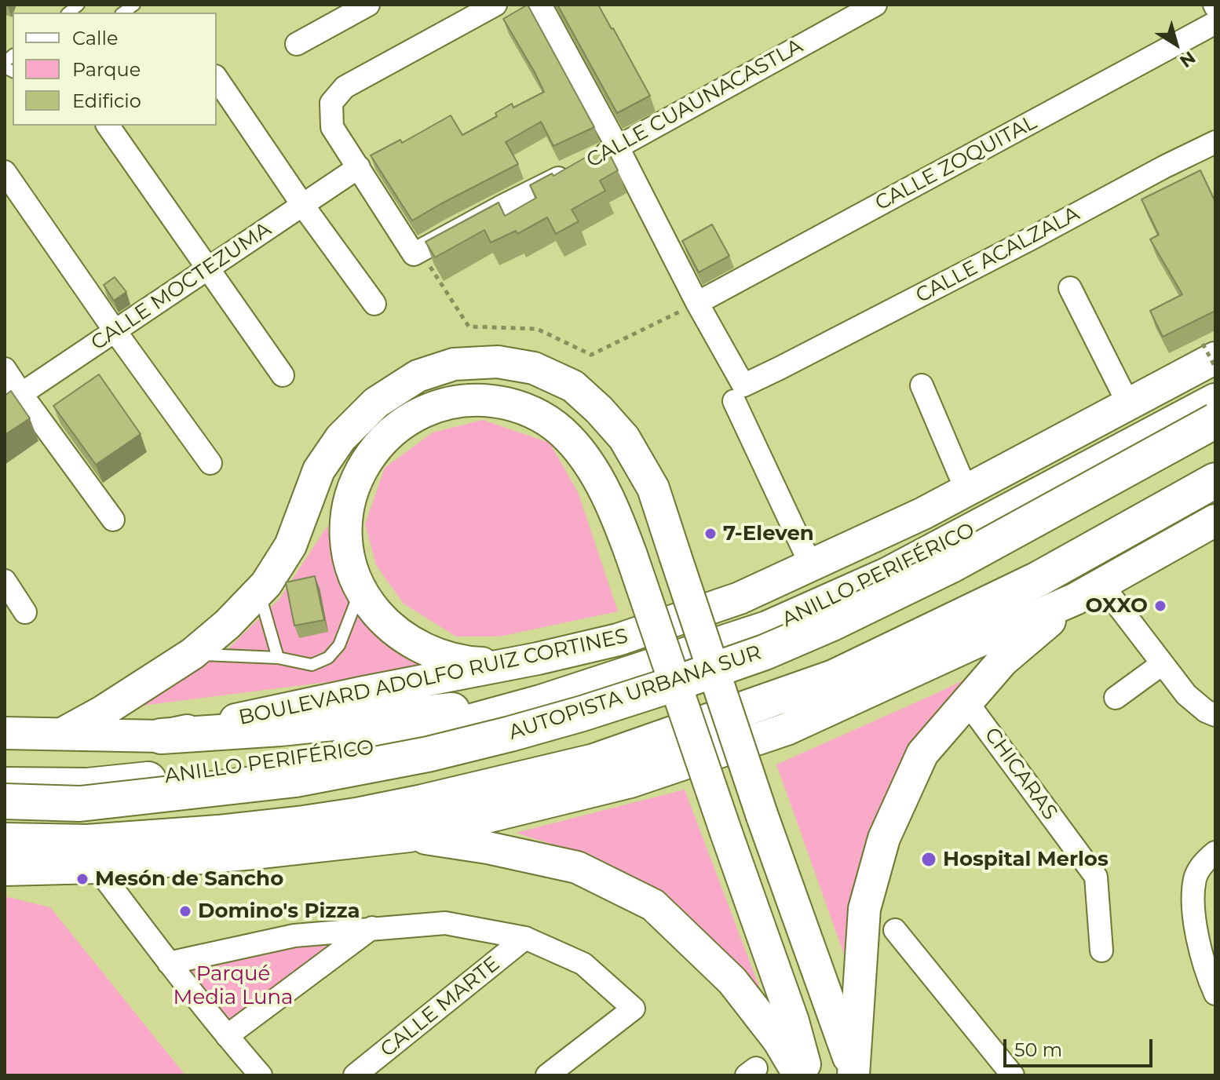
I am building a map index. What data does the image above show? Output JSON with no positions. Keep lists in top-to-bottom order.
{
  "streets": {
    "highway": ["ANILLO PERIFÉRICO", "AUTOPISTA URBANA SUR"],
    "main road": ["BOULEVARD ADOLFO RUIZ CORTINES"],
    "street": [
      "CALLE CUAUNACASTLA",
      "CALLE ZOQUITAL",
      "CALLE ACALZALA",
      "CALLE MOCTEZUMA",
      "CHICARAS",
      "CALLE MARTE"
    ]
  },
  "crossings": [
    ["CALLE ZOQUITAL", "CALLE ACALZALA"]
  ],
  "parks": ["Parqué Media Luna"],
  "places": [
    "7-Eleven",
    "OXXO",
    "Hospital Merlos",
    "Mesón de Sancho",
    "Domino's Pizza"
  ],
  "legend": ["Calle", "Parque", "Edificio"],
  "scale_bar": "50 m",
  "north": "bottom right"
}
